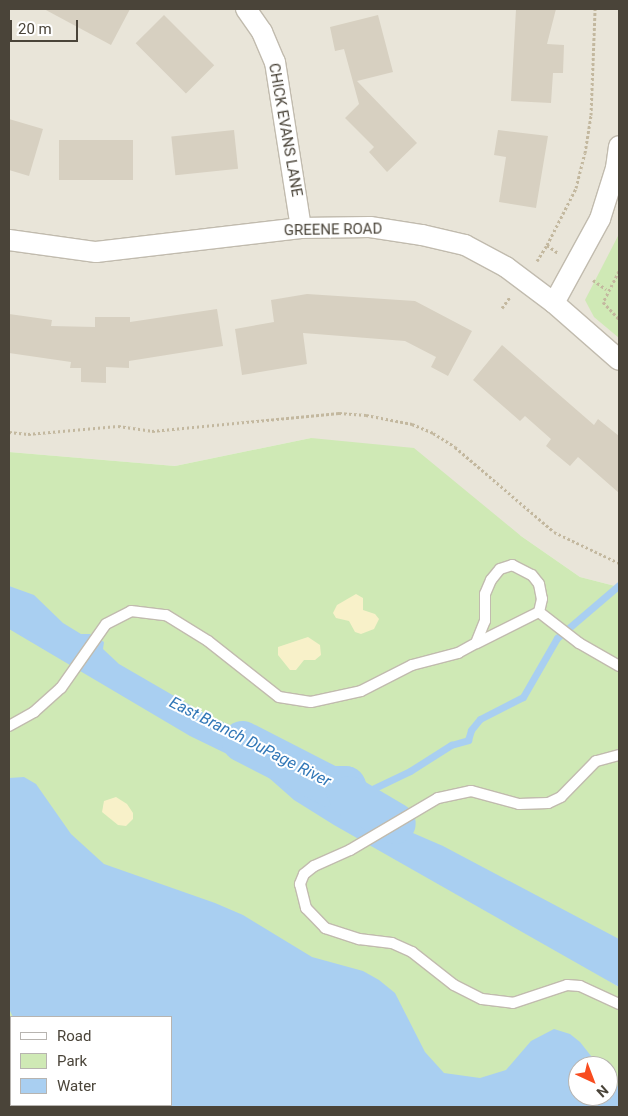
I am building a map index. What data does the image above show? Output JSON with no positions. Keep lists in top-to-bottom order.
{
  "streets": {
    "street": ["CHICK EVANS LANE", "GREENE ROAD"]
  },
  "crossings": [
    ["CHICK EVANS LANE", "GREENE ROAD"]
  ],
  "water": ["East Branch DuPage River"],
  "legend": ["Road", "Park", "Water"],
  "scale_bar": "20 m",
  "north": "bottom right"
}
